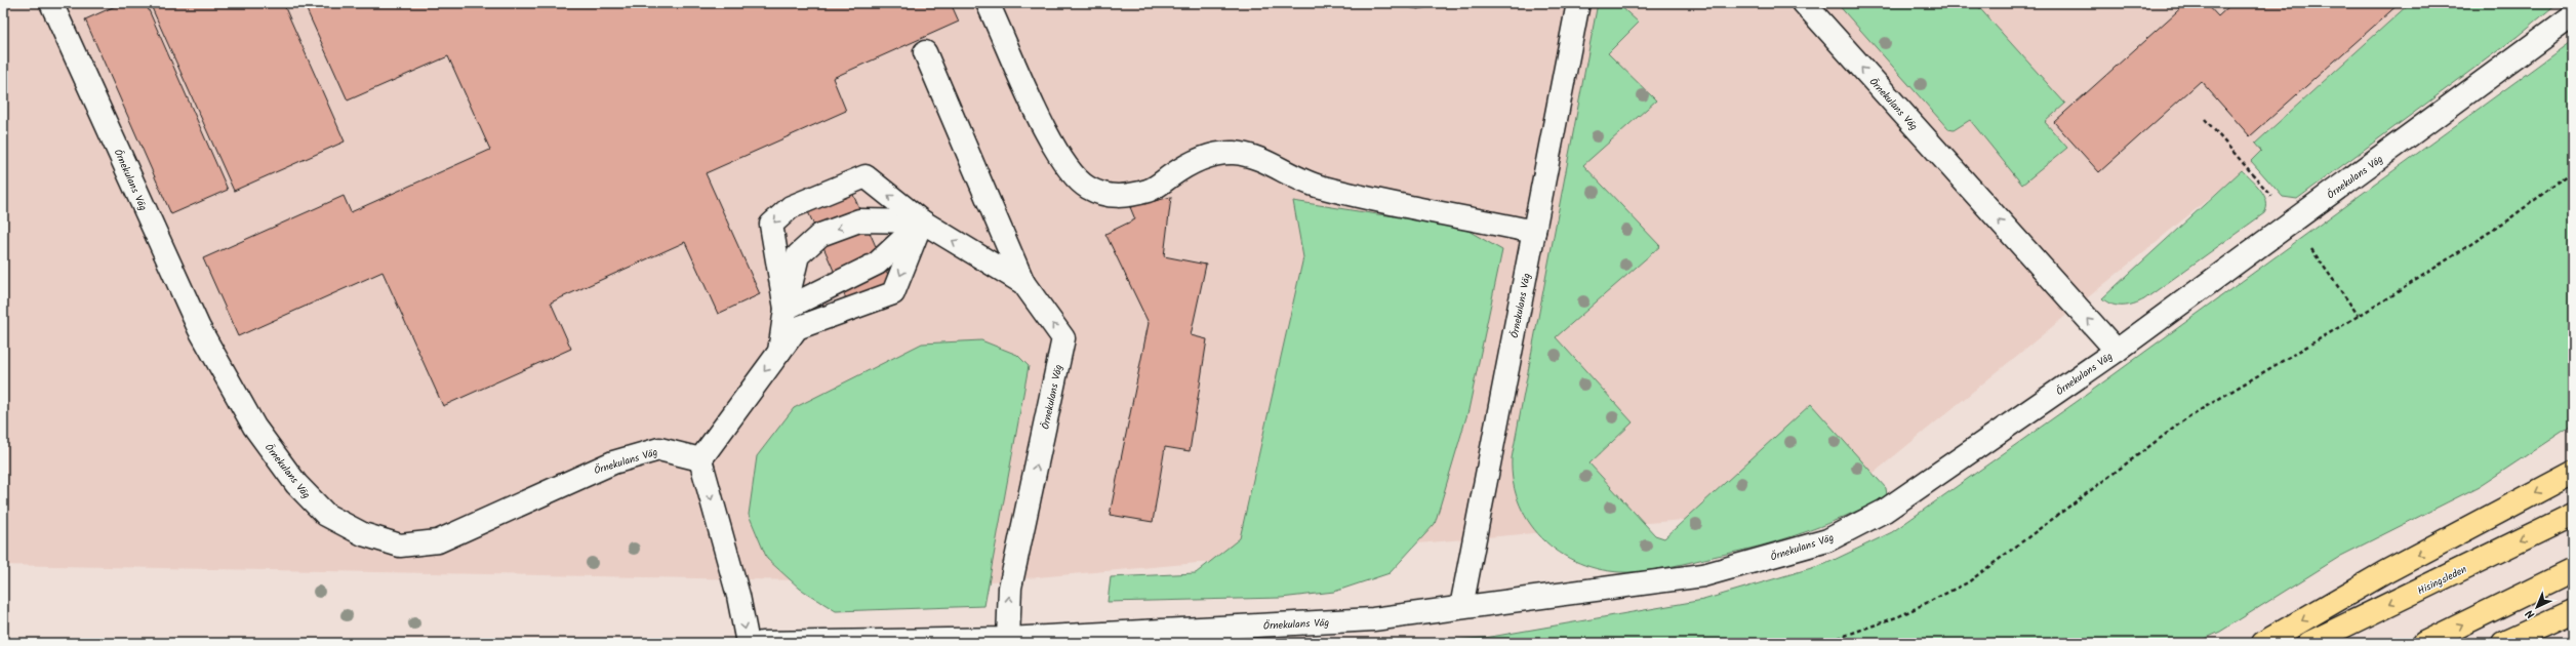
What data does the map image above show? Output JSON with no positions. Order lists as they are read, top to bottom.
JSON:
{
  "streets": {
    "highway": ["Hisingsleden"],
    "street": ["Örnekulans Väg"]
  },
  "north": "bottom left"
}
